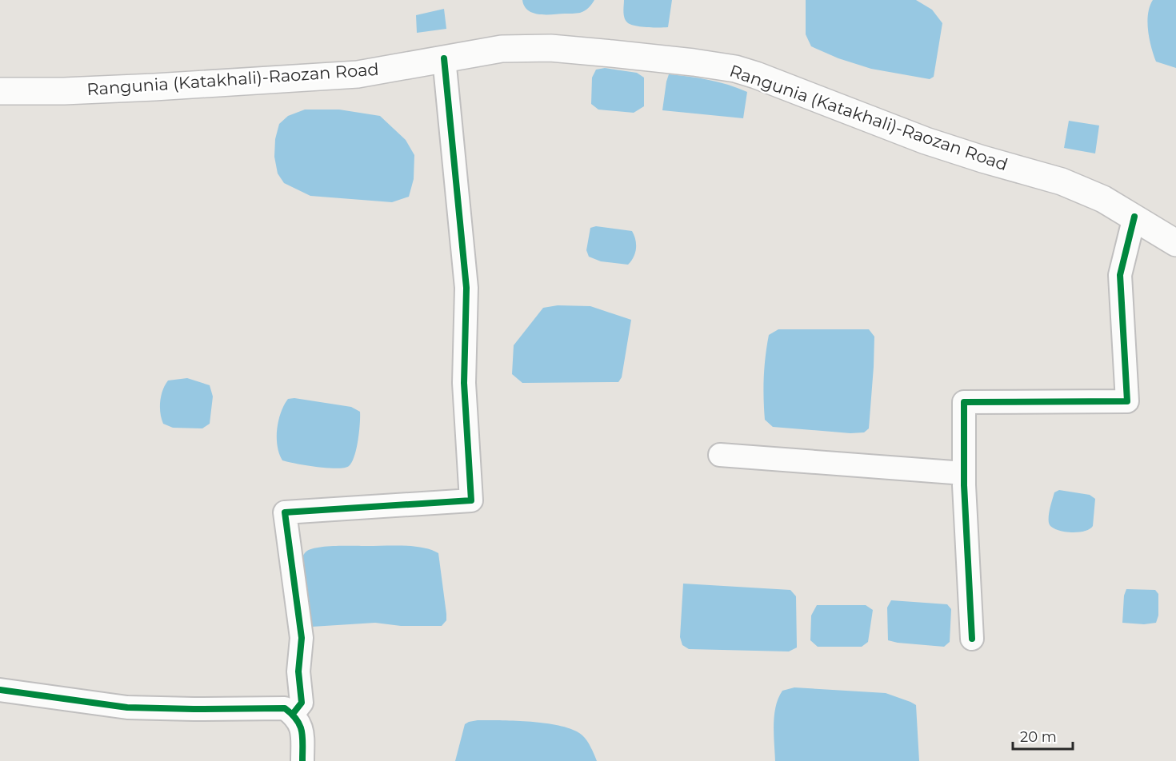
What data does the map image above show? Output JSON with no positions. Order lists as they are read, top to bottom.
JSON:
{
  "streets": {
    "main road": ["Rangunia (Katakhali)-Raozan Road"]
  },
  "scale_bar": "20 m"
}
